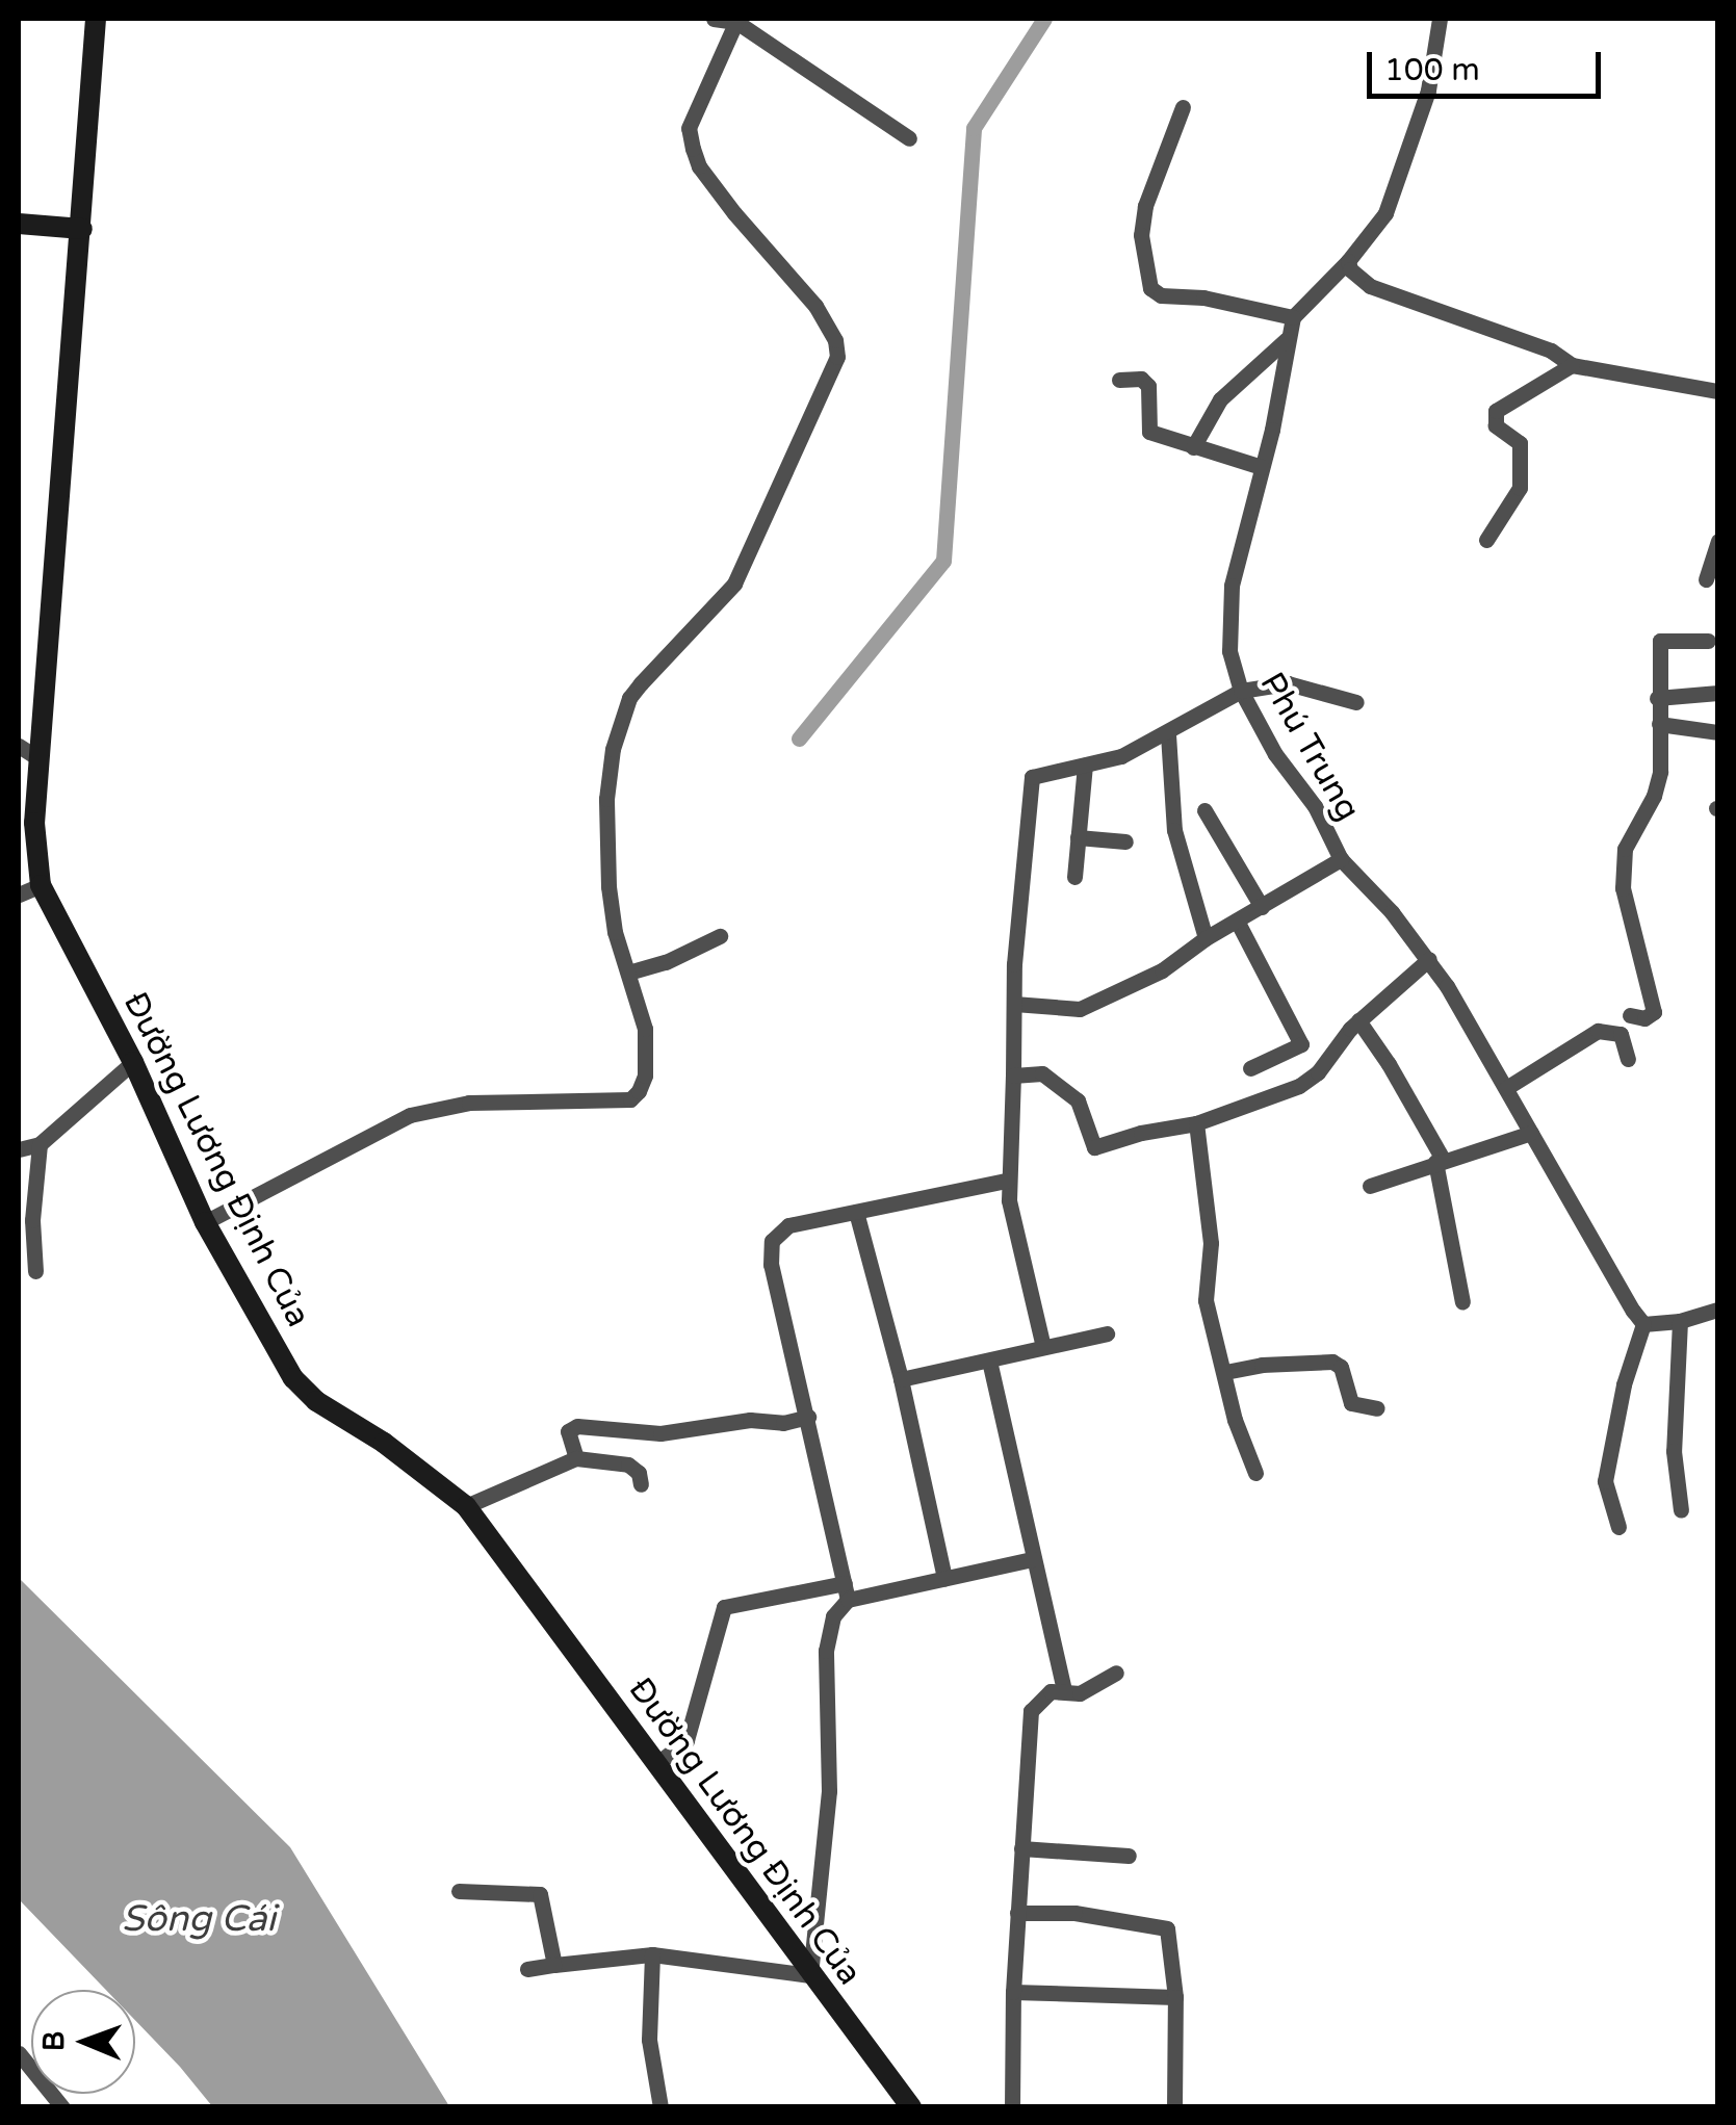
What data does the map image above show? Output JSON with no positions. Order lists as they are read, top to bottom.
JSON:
{
  "streets": {
    "street": ["Phú Trung", "Đường Lương Định Của"]
  },
  "water": ["Sông Cái"],
  "scale_bar": "100 m",
  "north": "left"
}
